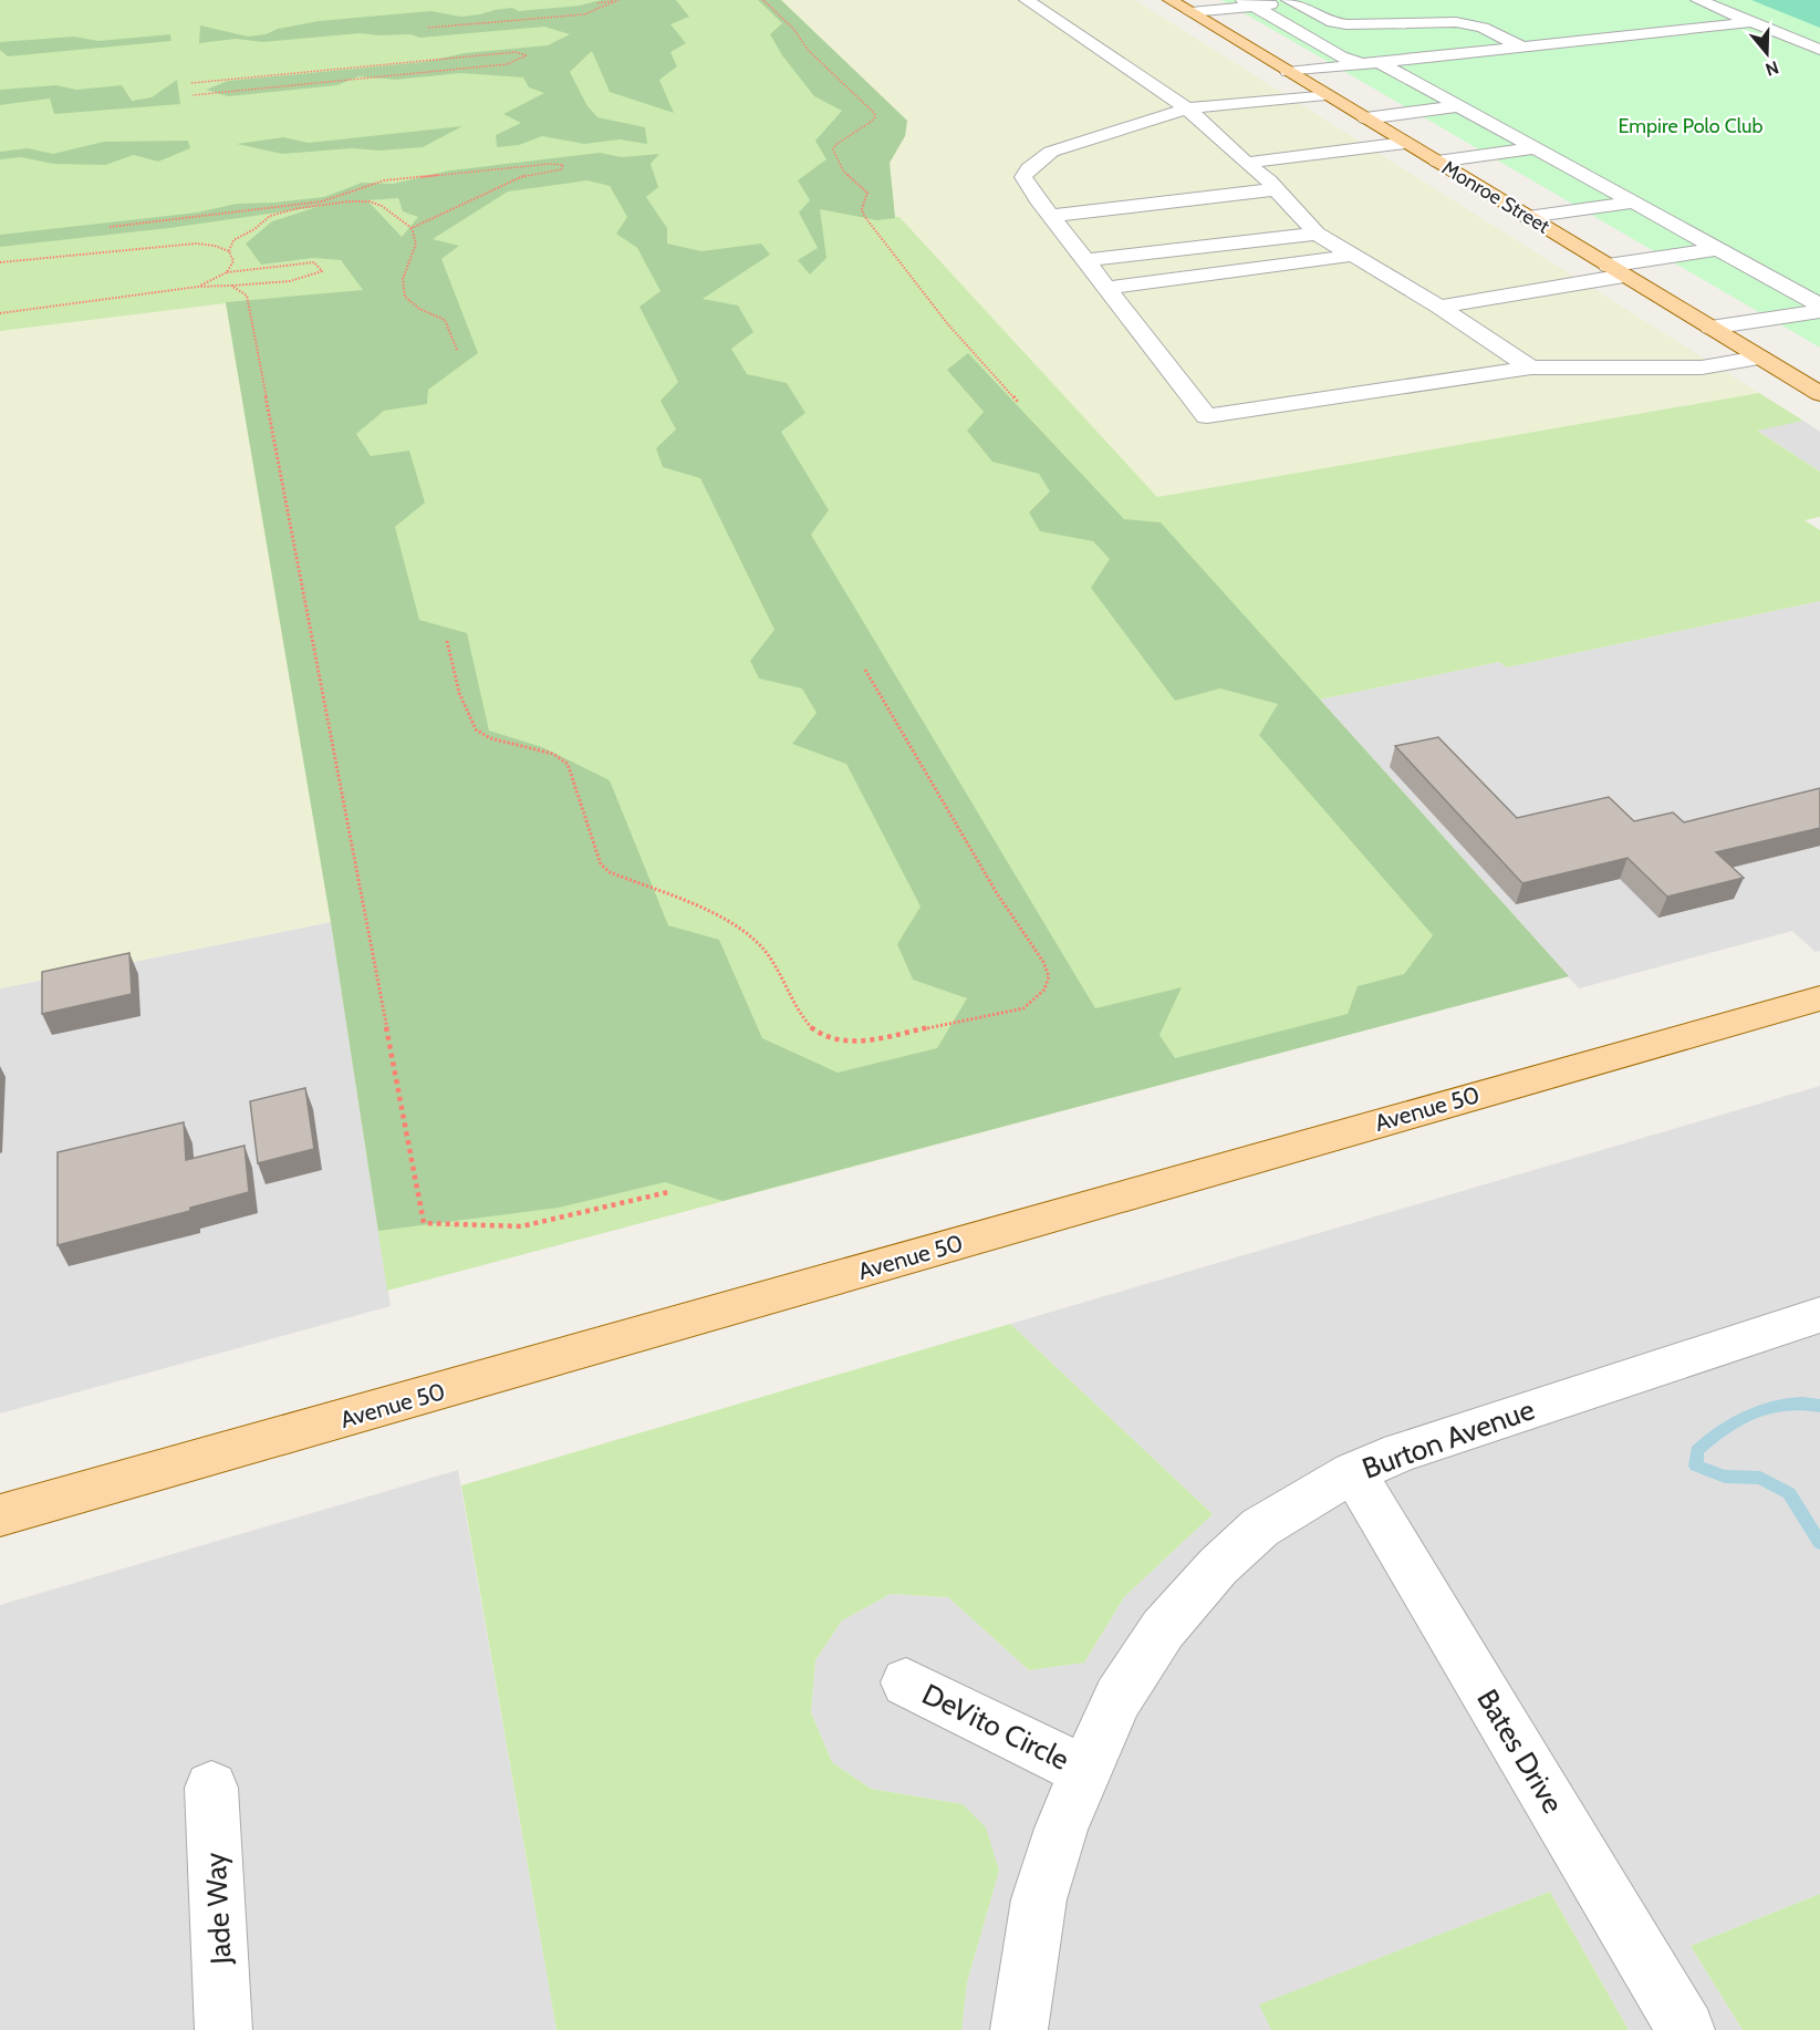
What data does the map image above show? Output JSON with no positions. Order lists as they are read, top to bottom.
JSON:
{
  "streets": {
    "main road": ["Monroe Street", "Avenue 50"],
    "street": [
      "Burton Avenue",
      "DeVito Circle",
      "Bates Drive",
      "Jade Way"
    ]
  },
  "crossings": [
    ["Burton Avenue", "DeVito Circle"],
    ["Burton Avenue", "Bates Drive"]
  ],
  "parks": ["Empire Polo Club"],
  "north": "bottom"
}
